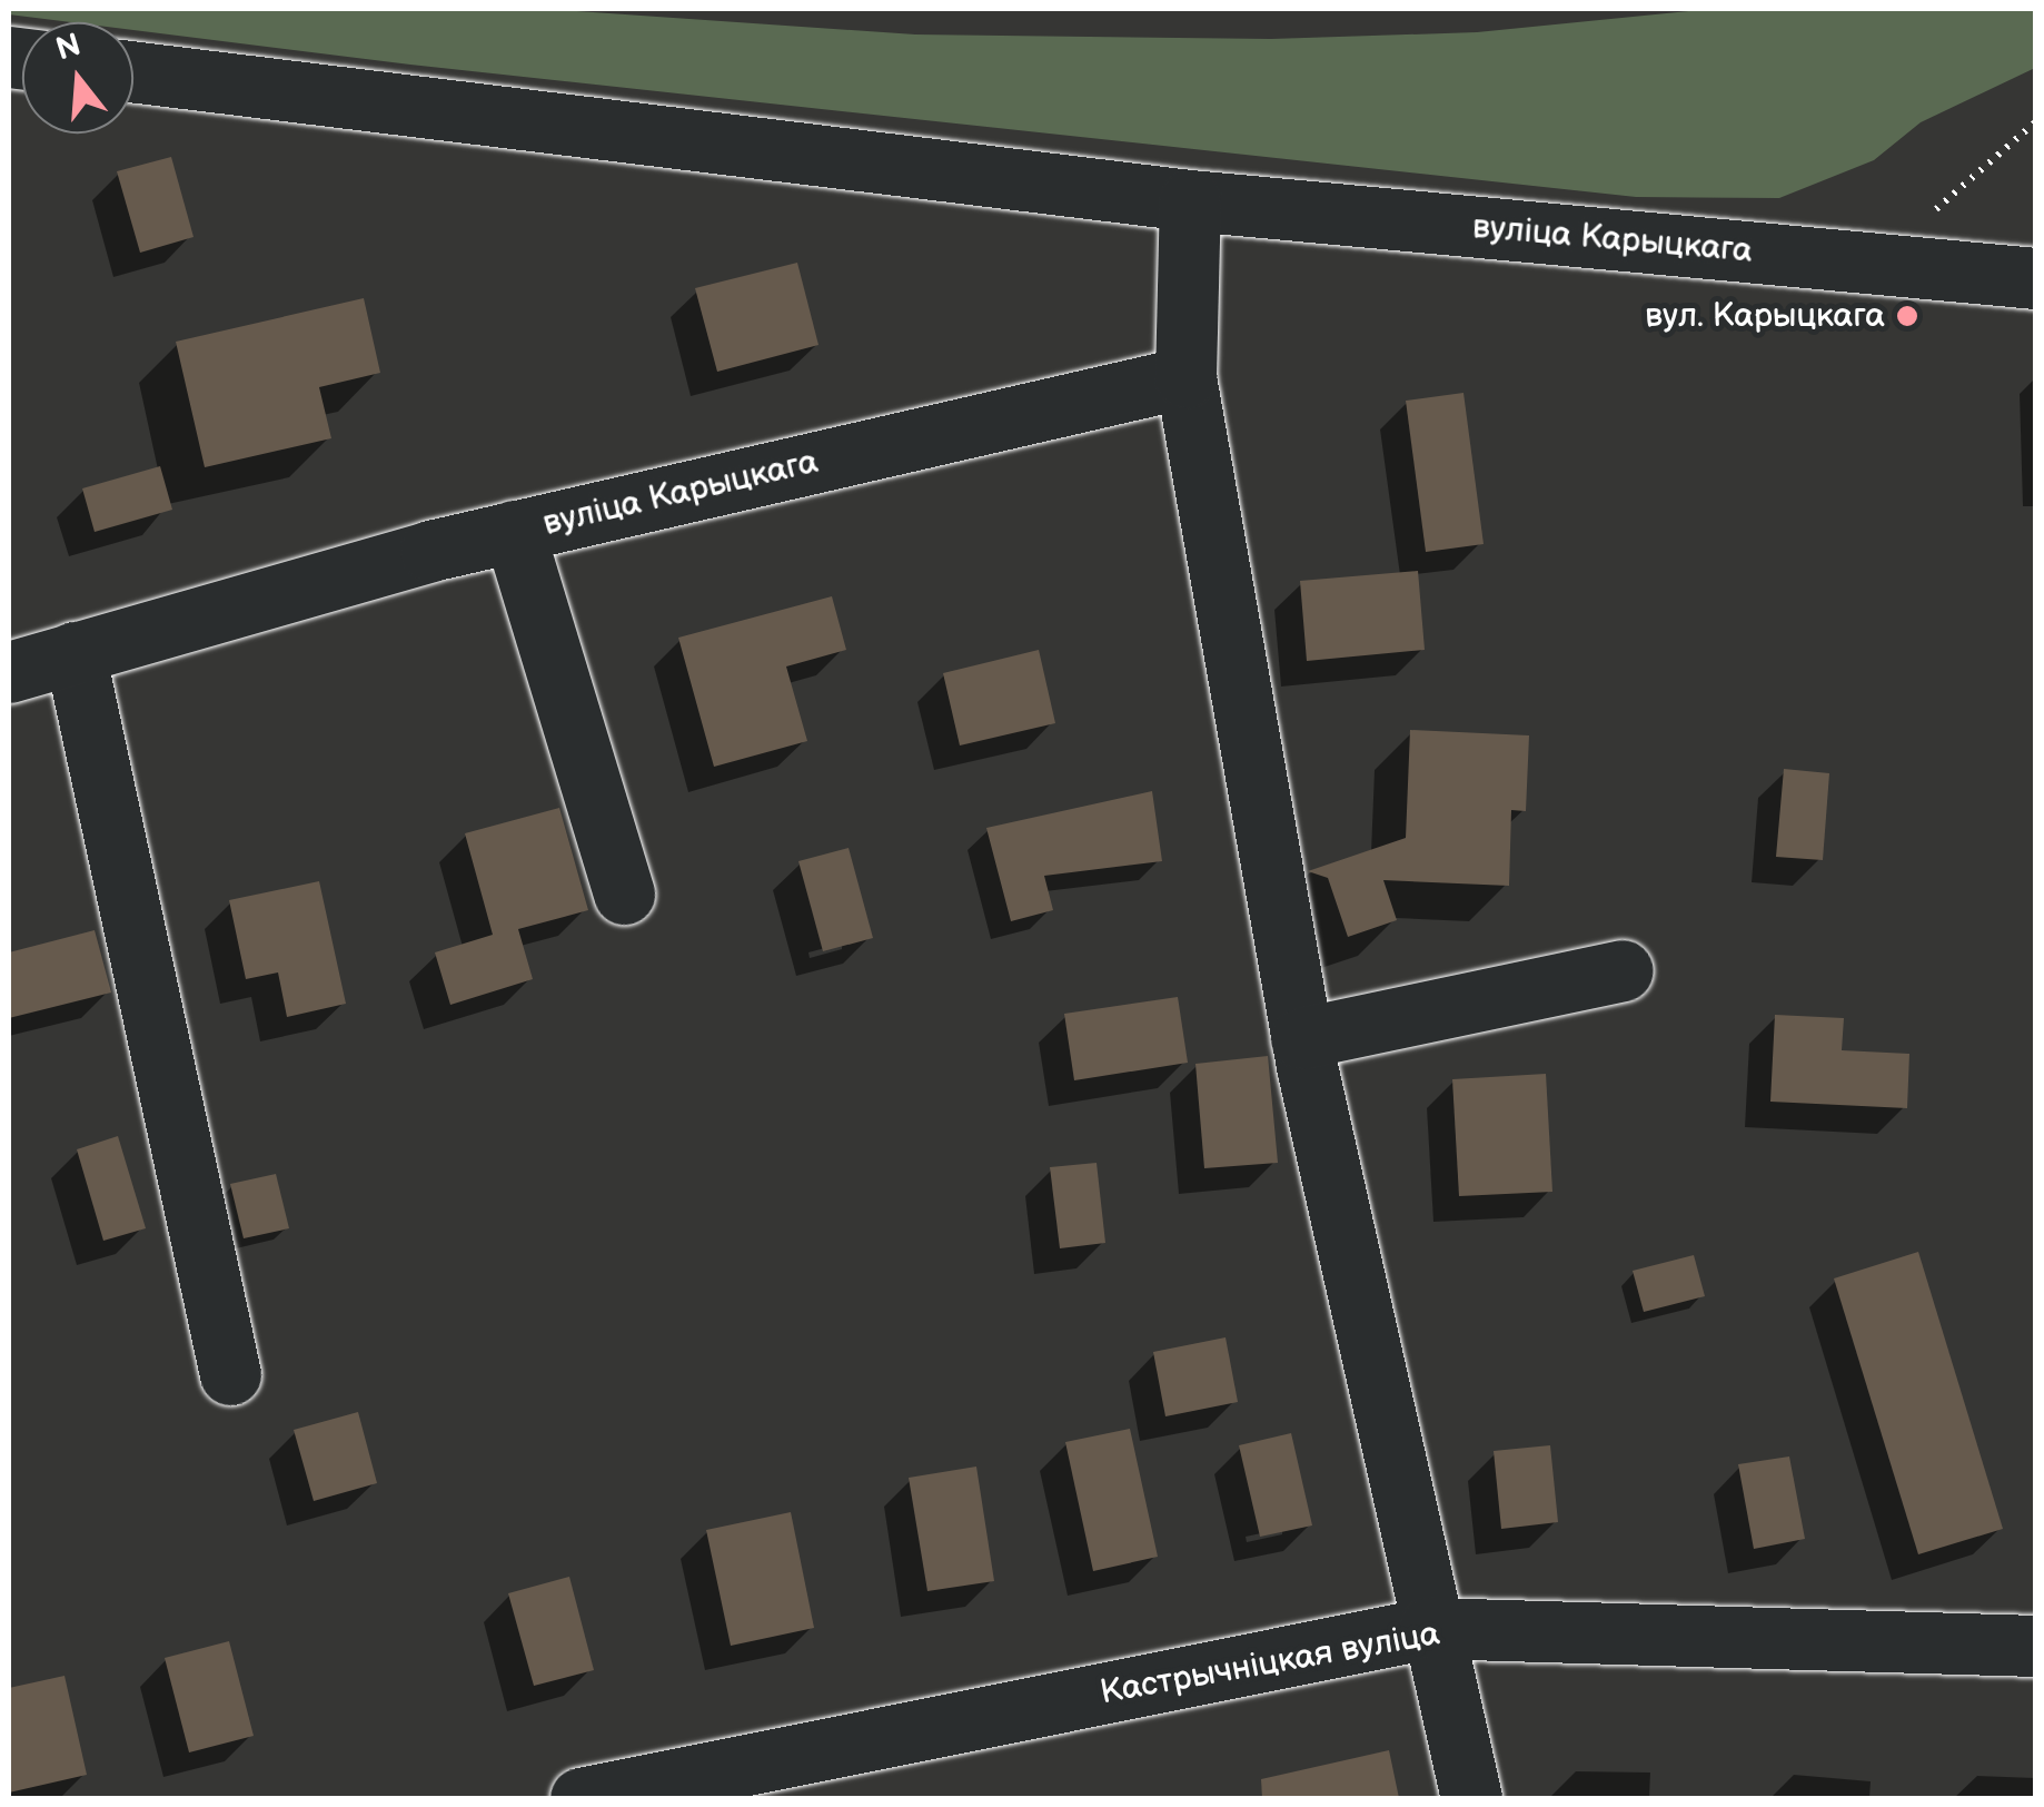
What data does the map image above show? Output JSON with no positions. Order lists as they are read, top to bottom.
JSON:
{
  "streets": {
    "street": ["вуліца Карыцкага", "Кастрычніцкая вуліца"]
  },
  "places": ["вул. Карыцкага"],
  "north": "top"
}
